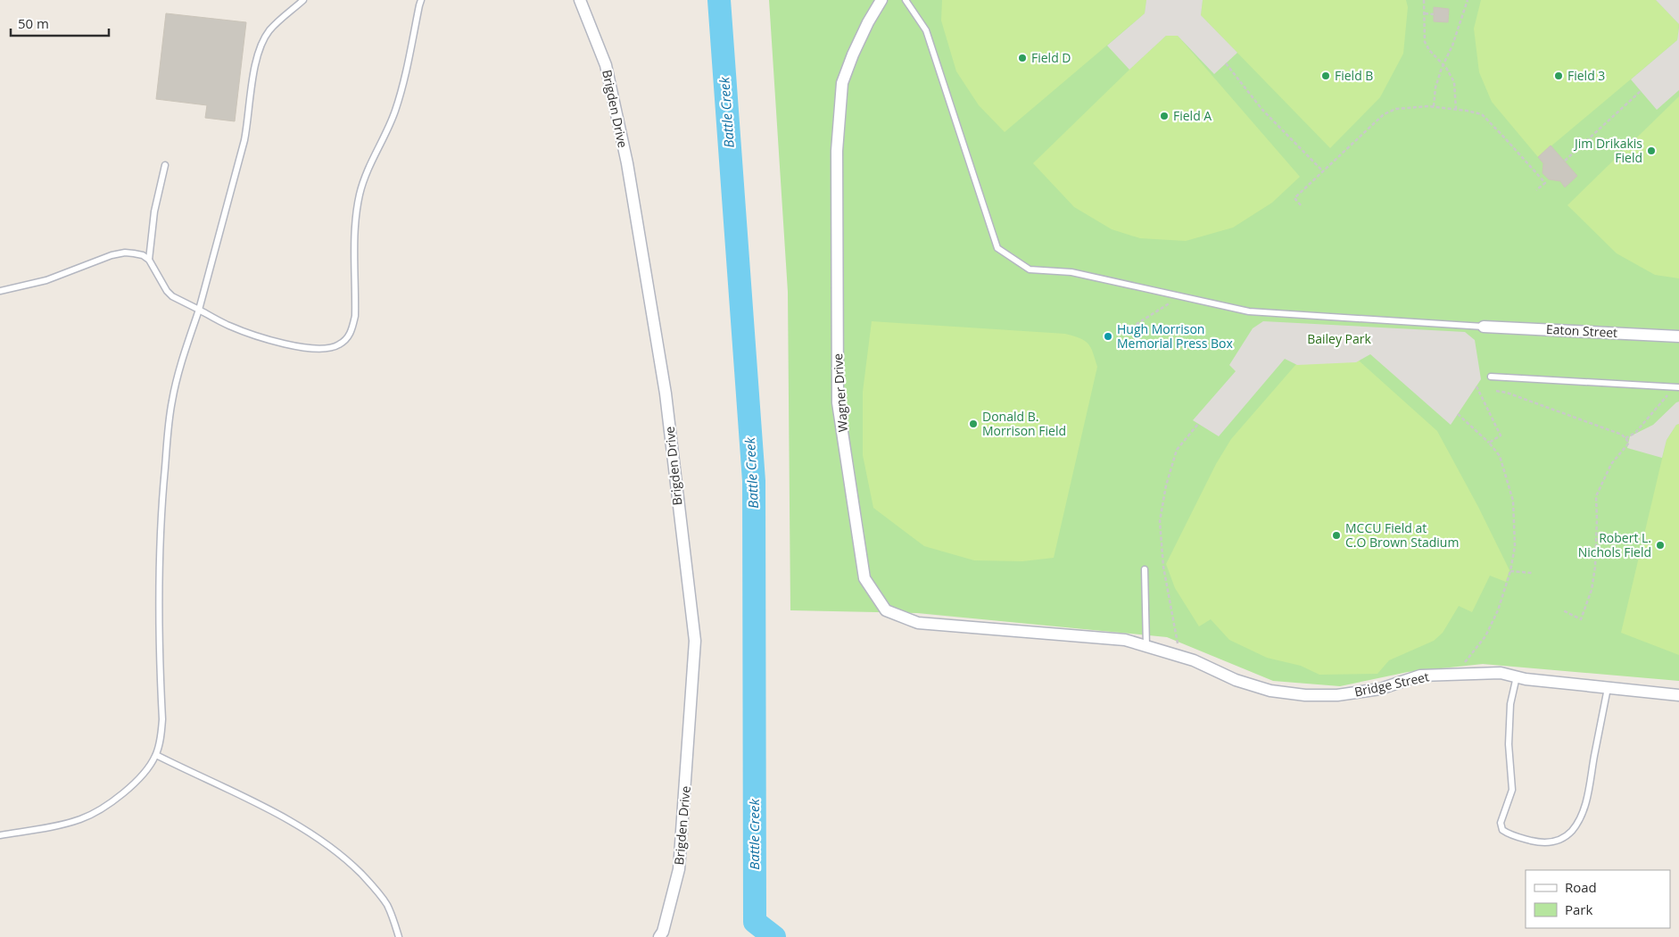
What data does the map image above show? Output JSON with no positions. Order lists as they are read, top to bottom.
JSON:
{
  "streets": {
    "street": [
      "Brigden Drive",
      "Eaton Street",
      "Wagner Drive",
      "Bridge Street"
    ]
  },
  "crossings": [
    ["Wagner Drive", "Bridge Street"]
  ],
  "water": ["Battle Creek"],
  "parks": ["Bailey Park"],
  "places": [
    "Field D",
    "Field B",
    "Field 3",
    "Field A",
    "Jim Drikakis Field",
    "Hugh Morrison Memorial Press Box",
    "Donald B. Morrison Field",
    "MCCU Field at C.O Brown Stadium",
    "Robert L. Nichols Field"
  ],
  "legend": ["Road", "Park"],
  "scale_bar": "50 m"
}
